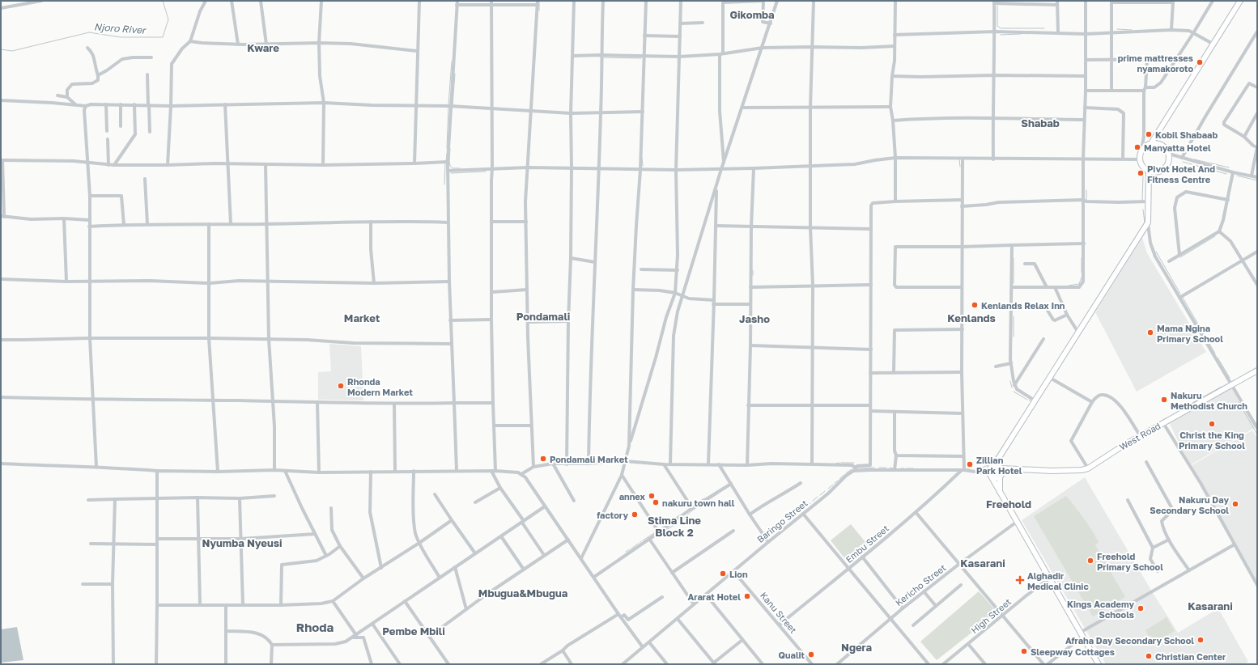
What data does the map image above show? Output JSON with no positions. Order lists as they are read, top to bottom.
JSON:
{
  "streets": {
    "street": [
      "West Road",
      "Baringo Street",
      "Embu Street",
      "Kericho Street",
      "Kanu Street",
      "High Street"
    ]
  },
  "crossings": [
    ["Baringo Street", "Kanu Street"],
    ["Embu Street", "Kanu Street"]
  ],
  "districts": [
    "Gikomba",
    "Kware",
    "Shabab",
    "Pondamali",
    "Market",
    "Kenlands",
    "Jasho",
    "Freehold",
    "Stima Line Block 2",
    "Nyumba Nyeusi",
    "Kasarani",
    "Mbugua&Mbugua",
    "Kasarani",
    "Rhoda",
    "Pembe Mbili",
    "Ngera"
  ],
  "water": ["Njoro River"],
  "places": {
    "other": [
      "prime mattresses nyamakoroto",
      "Kobil Shabaab",
      "Manyatta Hotel",
      "Pivot Hotel And Fitness Centre",
      "Kenlands Relax Inn",
      "Mama Ngina Primary School",
      "Rhonda Modern Market",
      "Nakuru Methodist Church",
      "Christ the King Primary School",
      "Pondamali Market",
      "Zillian Park Hotel",
      "annex",
      "nakuru town hall",
      "Nakuru Day Secondary School",
      "factory",
      "Freehold Primary School",
      "Lion",
      "Ararat Hotel",
      "Kings Academy Schools",
      "Afraha Day Secondary School",
      "Sleepway Cottages",
      "Qualit",
      "Christian Center"
    ],
    "health": ["Alghadir Medical Clinic"]
  }
}
